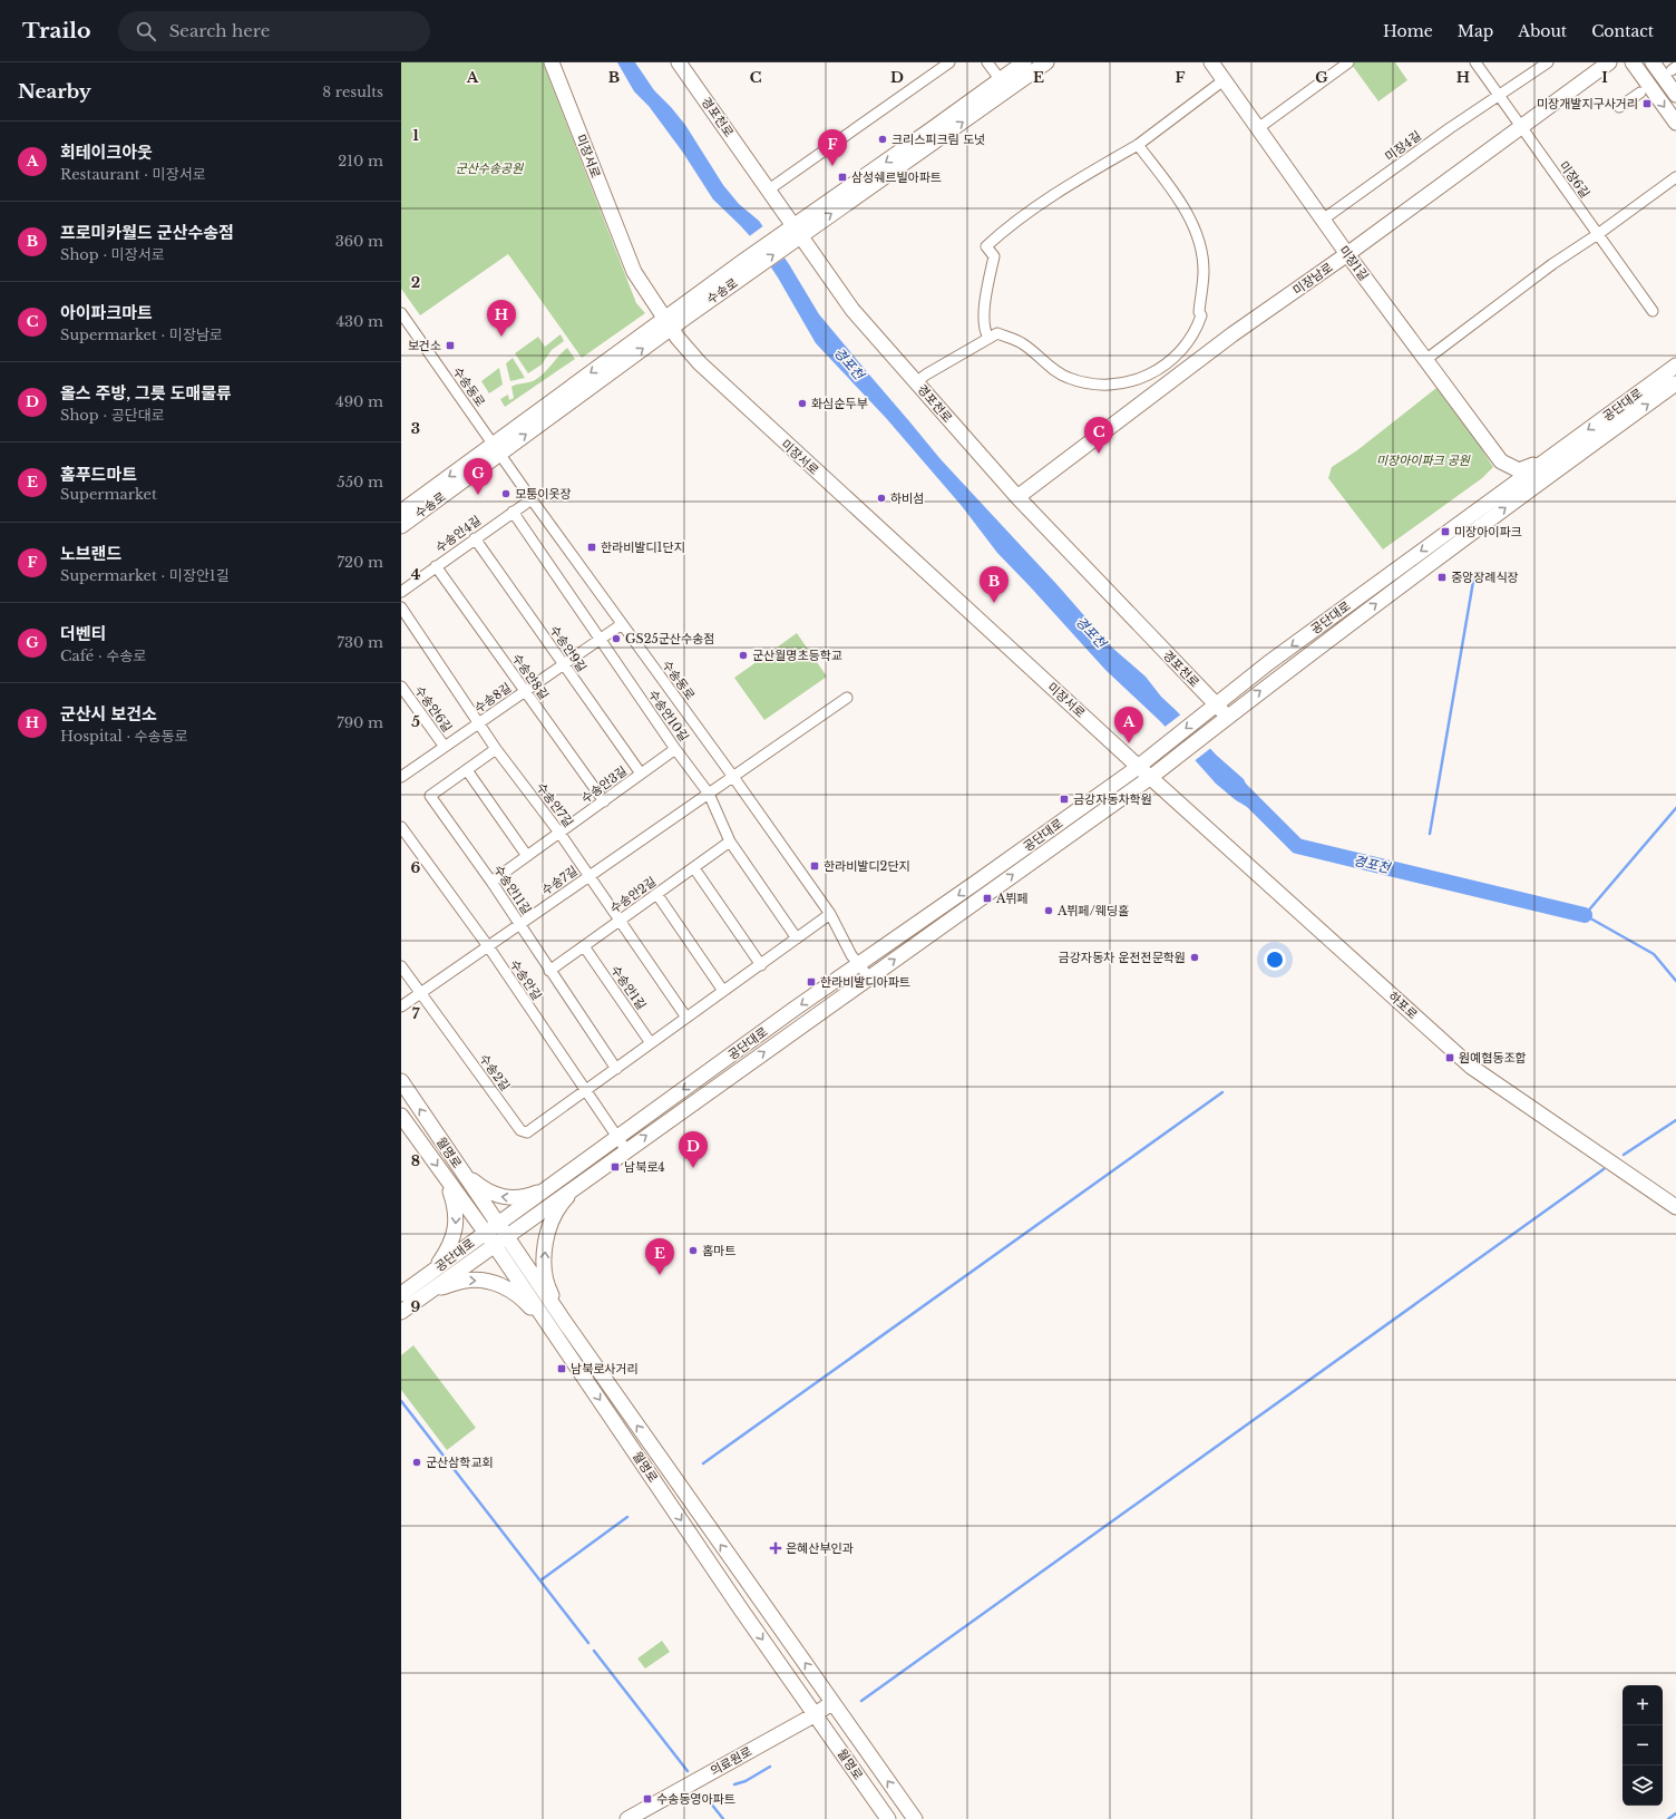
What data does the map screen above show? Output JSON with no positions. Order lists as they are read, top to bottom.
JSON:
{
  "streets": {
    "street": [
      "경포천로",
      "미장4길",
      "미장서로",
      "미장6길",
      "미장1길",
      "미장남로",
      "수송로",
      "수송동로",
      "공단대로",
      "수송안4길",
      "수송안9길",
      "수송안8길",
      "수송8길",
      "수송안6길",
      "수송안10길",
      "수송안3길",
      "수송안7길",
      "수송7길",
      "수송안11길",
      "수송안2길",
      "수송안길",
      "수송안1길",
      "하포로",
      "수송2길",
      "월명로",
      "의료원로"
    ]
  },
  "crossings": [
    ["경포천로", "미장남로"],
    ["경포천로", "수송로"],
    ["경포천로", "공단대로"],
    ["미장4길", "미장6길"],
    ["미장4길", "미장1길"],
    ["미장서로", "수송로"],
    ["미장서로", "공단대로"],
    ["미장서로", "하포로"],
    ["미장6길", "미장남로"],
    ["미장1길", "미장남로"],
    ["수송로", "수송동로"],
    ["수송동로", "공단대로"],
    ["수송동로", "수송안4길"],
    ["수송동로", "수송8길"],
    ["수송동로", "수송7길"],
    ["공단대로", "수송안길"],
    ["공단대로", "하포로"],
    ["공단대로", "월명로"],
    ["수송안4길", "수송안9길"],
    ["수송안4길", "수송안8길"],
    ["수송안4길", "수송안10길"],
    ["수송안9길", "수송8길"],
    ["수송안9길", "수송안3길"],
    ["수송안8길", "수송8길"],
    ["수송안8길", "수송안3길"],
    ["수송8길", "수송안6길"],
    ["수송8길", "수송안10길"],
    ["수송8길", "수송안7길"],
    ["수송안10길", "수송안3길"],
    ["수송안10길", "수송7길"],
    ["수송안10길", "수송안2길"],
    ["수송안3길", "수송안7길"],
    ["수송안3길", "수송안11길"],
    ["수송안7길", "수송7길"],
    ["수송안7길", "수송안11길"],
    ["수송안7길", "수송안2길"],
    ["수송7길", "수송안11길"],
    ["수송7길", "수송안길"],
    ["수송7길", "수송2길"],
    ["수송안11길", "수송안2길"],
    ["수송안2길", "수송안1길"],
    ["수송안길", "수송2길"],
    ["월명로", "의료원로"]
  ],
  "water": ["경포천"],
  "parks": ["군산수송공원", "미장아이파크 공원"],
  "places": {
    "transit": [
      "미장개발지구사거리",
      "삼성쉐르빌아파트",
      "보건소",
      "미장아이파크",
      "한라비발디1단지",
      "중앙장례식장",
      "금강자동차학원",
      "한라비발디2단지",
      "A뷔페",
      "한라비발디아파트",
      "원예협동조합",
      "남북로4",
      "남북로사거리",
      "수송동영아파트"
    ],
    "other": [
      "크리스피크림 도넛",
      "화심순두부",
      "모퉁이옷장",
      "하비섬",
      "GS25군산수송점",
      "군산월명초등학교",
      "A뷔페/웨딩홀",
      "금강자동차 운전전문학원",
      "홈마트",
      "군산삼학교회"
    ],
    "health": ["은혜산부인과"]
  },
  "page": {
    "header": "Trailo",
    "search": "Search here",
    "nav": [
      "Home",
      "Map",
      "About",
      "Contact"
    ],
    "heading": ["Nearby", "8 results"],
    "list": [
      {
        "mark": "A",
        "name": "회테이크아웃",
        "note": "Restaurant · 미장서로",
        "value": "210 m"
      },
      {
        "mark": "B",
        "name": "프로미카월드 군산수송점",
        "note": "Shop · 미장서로",
        "value": "360 m"
      },
      {
        "mark": "C",
        "name": "아이파크마트",
        "note": "Supermarket · 미장남로",
        "value": "430 m"
      },
      {
        "mark": "D",
        "name": "올스 주방, 그릇 도매물류",
        "note": "Shop · 공단대로",
        "value": "490 m"
      },
      {
        "mark": "E",
        "name": "홈푸드마트",
        "note": "Supermarket",
        "value": "550 m"
      },
      {
        "mark": "F",
        "name": "노브랜드",
        "note": "Supermarket · 미장안1길",
        "value": "720 m"
      },
      {
        "mark": "G",
        "name": "더벤티",
        "note": "Café · 수송로",
        "value": "730 m"
      },
      {
        "mark": "H",
        "name": "군산시 보건소",
        "note": "Hospital · 수송동로",
        "value": "790 m"
      }
    ],
    "pins": [
      "F",
      "H",
      "C",
      "G",
      "B",
      "A",
      "D",
      "E"
    ],
    "map_buttons": ["+", "−"]
  },
  "grid": {
    "columns": [
      "A",
      "B",
      "C",
      "D",
      "E",
      "F",
      "G",
      "H",
      "I"
    ],
    "rows": [
      "1",
      "2",
      "3",
      "4",
      "5",
      "6",
      "7",
      "8",
      "9"
    ]
  }
}
